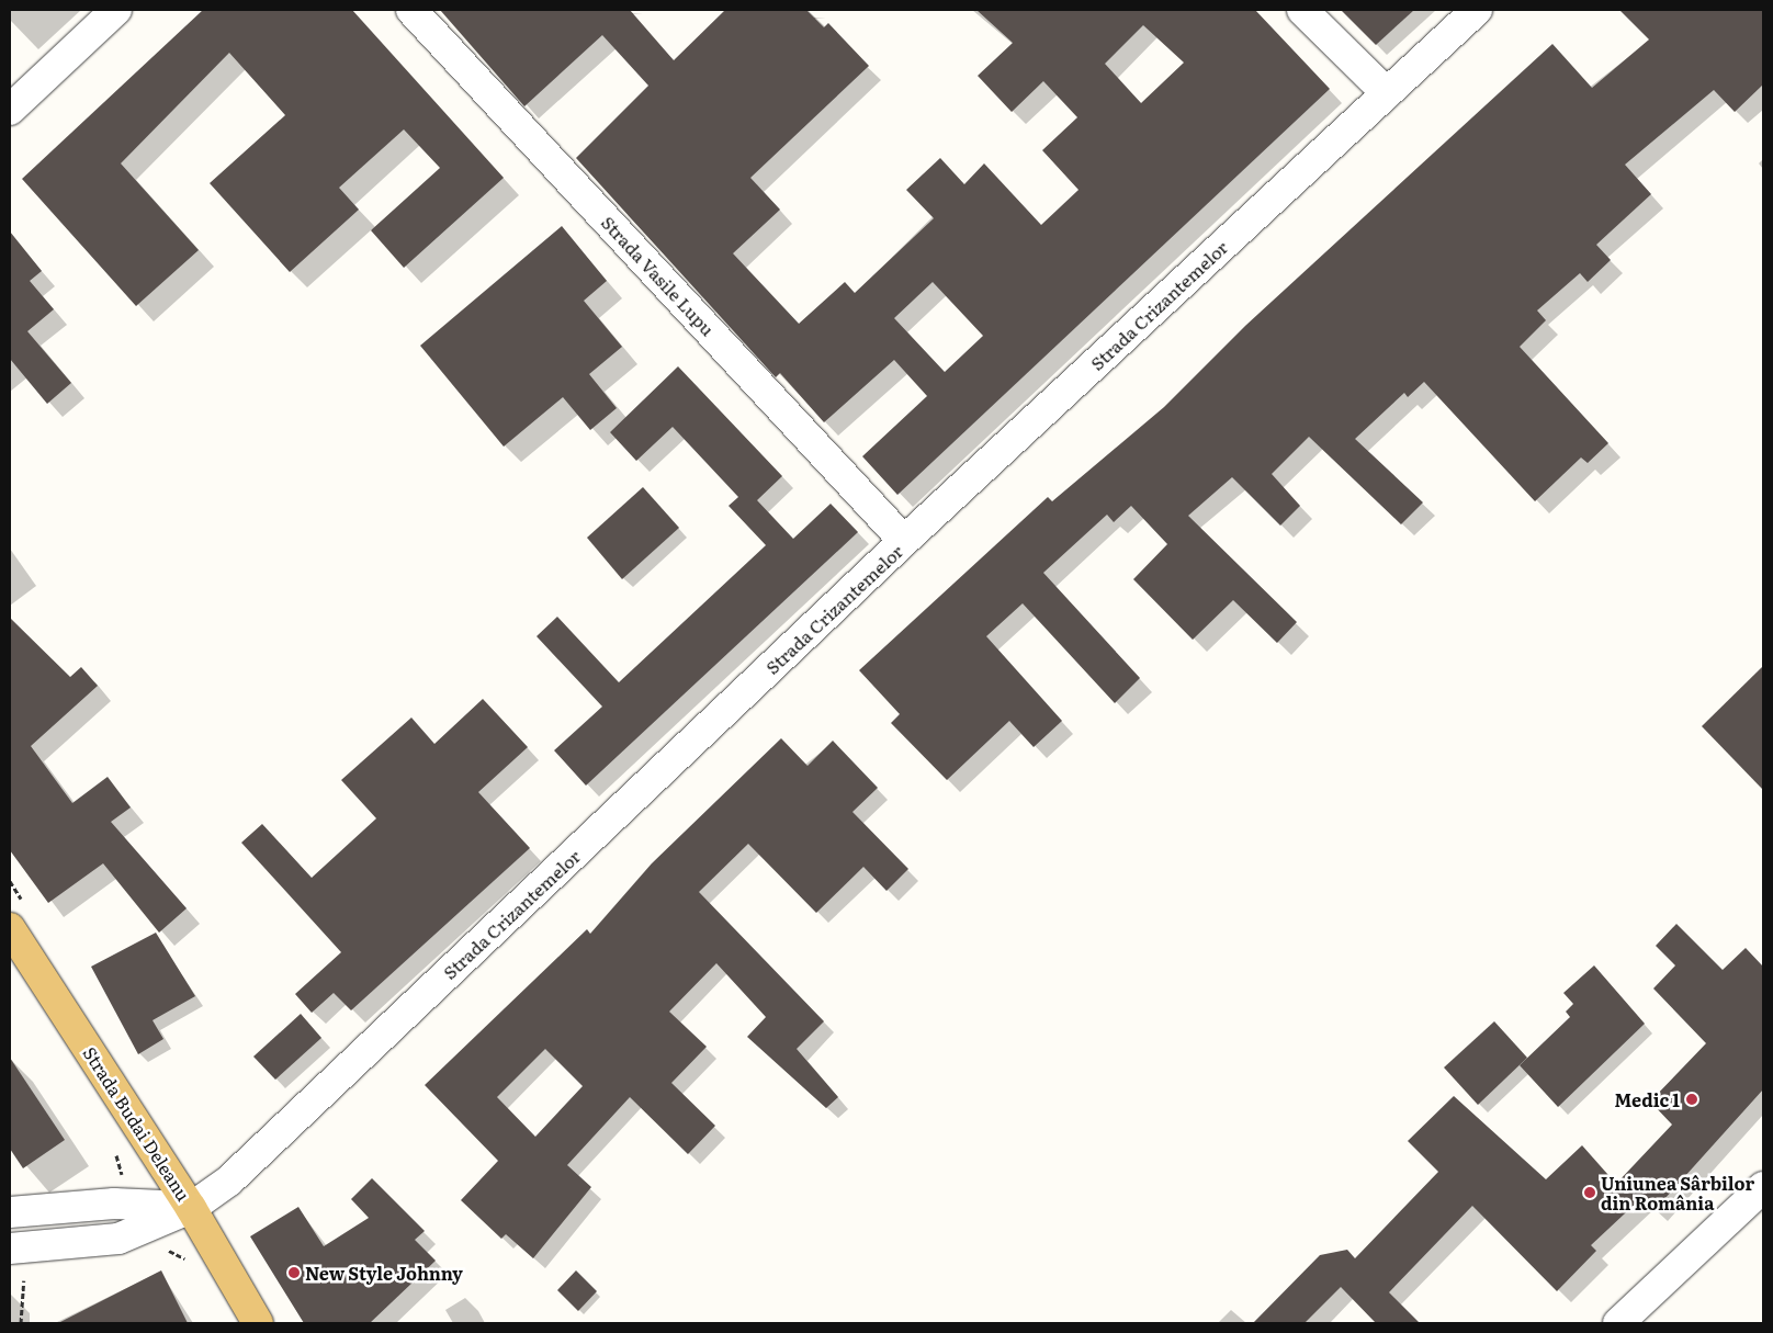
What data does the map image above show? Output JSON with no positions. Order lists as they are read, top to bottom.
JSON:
{
  "streets": {
    "main road": ["Strada Budai Deleanu"],
    "street": ["Strada Vasile Lupu", "Strada Crizantemelor"]
  },
  "crossings": [
    ["Strada Vasile Lupu", "Strada Crizantemelor"],
    ["Strada Crizantemelor", "Strada Budai Deleanu"]
  ],
  "places": ["Medic 1", "Uniunea Sârbilor din România", "New Style Johnny"]
}
